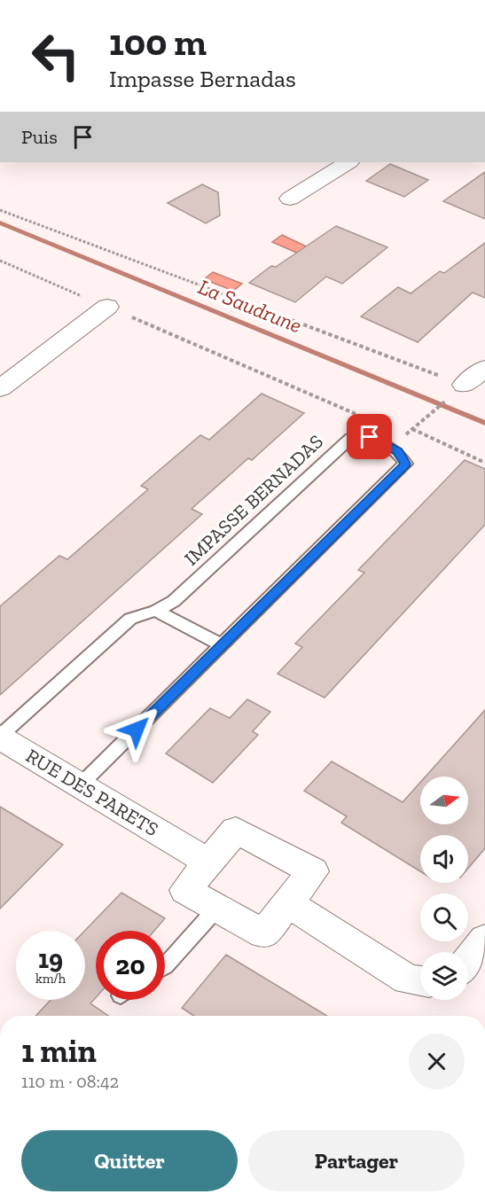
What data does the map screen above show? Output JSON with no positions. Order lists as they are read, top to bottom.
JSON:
{
  "streets": {
    "street": ["RUE DES PARETS"],
    "lane": ["IMPASSE BERNADAS"]
  },
  "crossings": [
    ["IMPASSE BERNADAS", "RUE DES PARETS"]
  ],
  "water": ["La Saudrune"],
  "north": "right",
  "page": {
    "turn": ["100 m", "Impasse Bernadas"],
    "then": "Puis",
    "speed": "19 km/h",
    "limit": "20",
    "heading": ["1 min", "110 m · 08:42"],
    "buttons": ["Quitter", "Partager"]
  }
}
